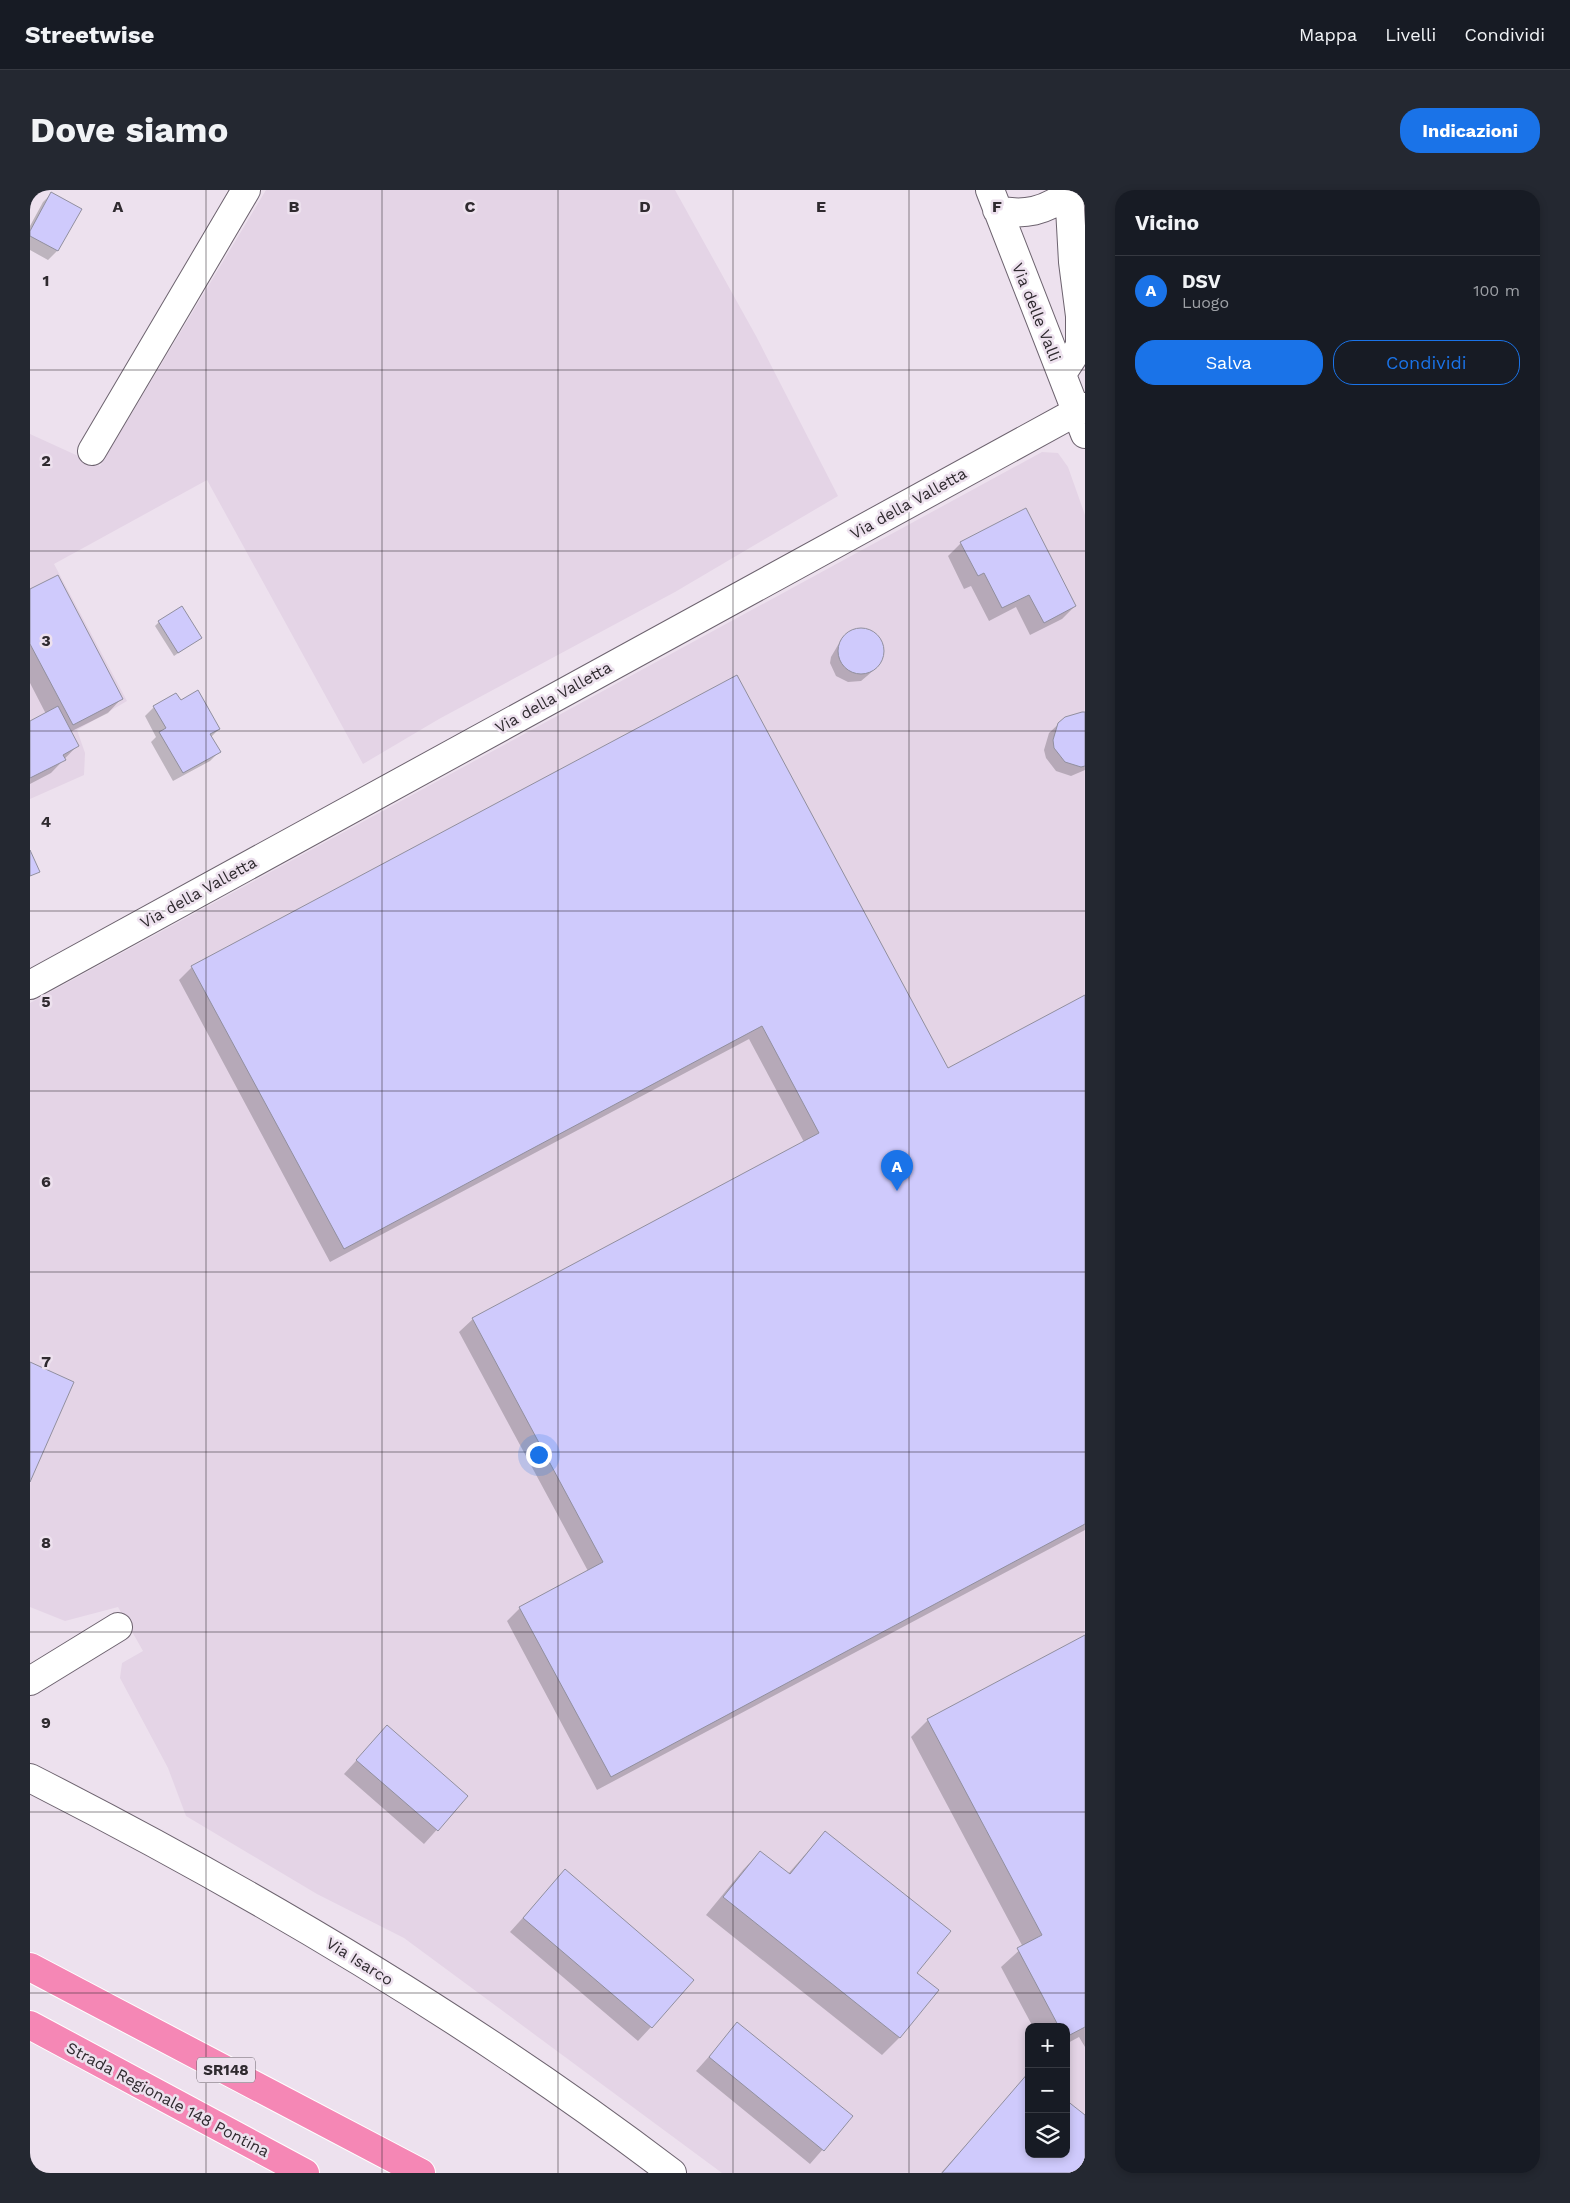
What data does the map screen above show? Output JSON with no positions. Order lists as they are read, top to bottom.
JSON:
{
  "streets": {
    "highway": ["SR148", "Strada Regionale 148 Pontina"],
    "street": ["Via delle Valli", "Via della Valletta", "Via Isarco"]
  },
  "crossings": [
    ["Via delle Valli", "Via della Valletta"]
  ],
  "page": {
    "header": "Streetwise",
    "nav": ["Mappa", "Livelli", "Condividi"],
    "buttons": [
      "Indicazioni",
      ["Salva", "Condividi"]
    ],
    "title": "Dove siamo",
    "heading": "Vicino",
    "list": [
      {
        "mark": "A",
        "name": "DSV",
        "note": "Luogo",
        "value": "100 m"
      }
    ],
    "pins": "A",
    "map_buttons": ["+", "−"]
  },
  "grid": {
    "columns": [
      "A",
      "B",
      "C",
      "D",
      "E",
      "F"
    ],
    "rows": [
      "1",
      "2",
      "3",
      "4",
      "5",
      "6",
      "7",
      "8",
      "9"
    ]
  }
}
